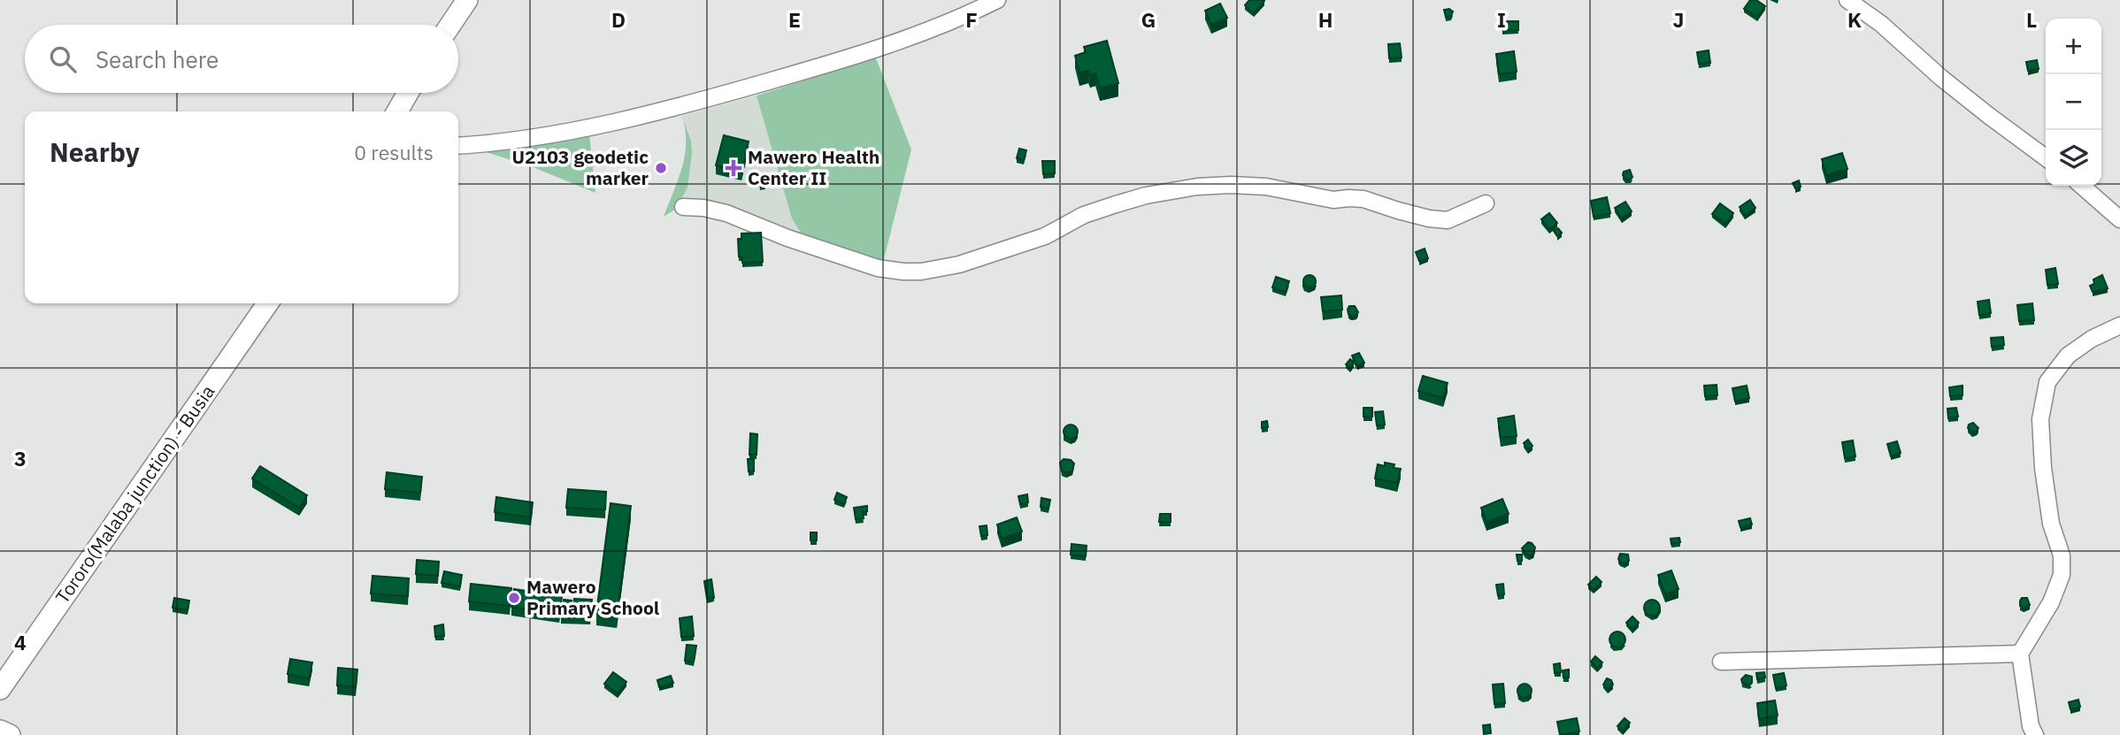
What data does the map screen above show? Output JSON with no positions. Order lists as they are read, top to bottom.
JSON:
{
  "streets": {
    "main road": ["Tororo(Malaba junction) - Busia"]
  },
  "places": {
    "other": ["U2103 geodetic marker", "Mawero Primary School"],
    "health": ["Mawero Health Center II"]
  },
  "page": {
    "map_buttons": ["+", "−"],
    "search": "Search here",
    "heading": ["Nearby", "0 results"]
  },
  "grid": {
    "columns": [
      "D",
      "E",
      "F",
      "G",
      "H",
      "I",
      "J",
      "K",
      "L"
    ],
    "rows": ["3", "4"]
  }
}
